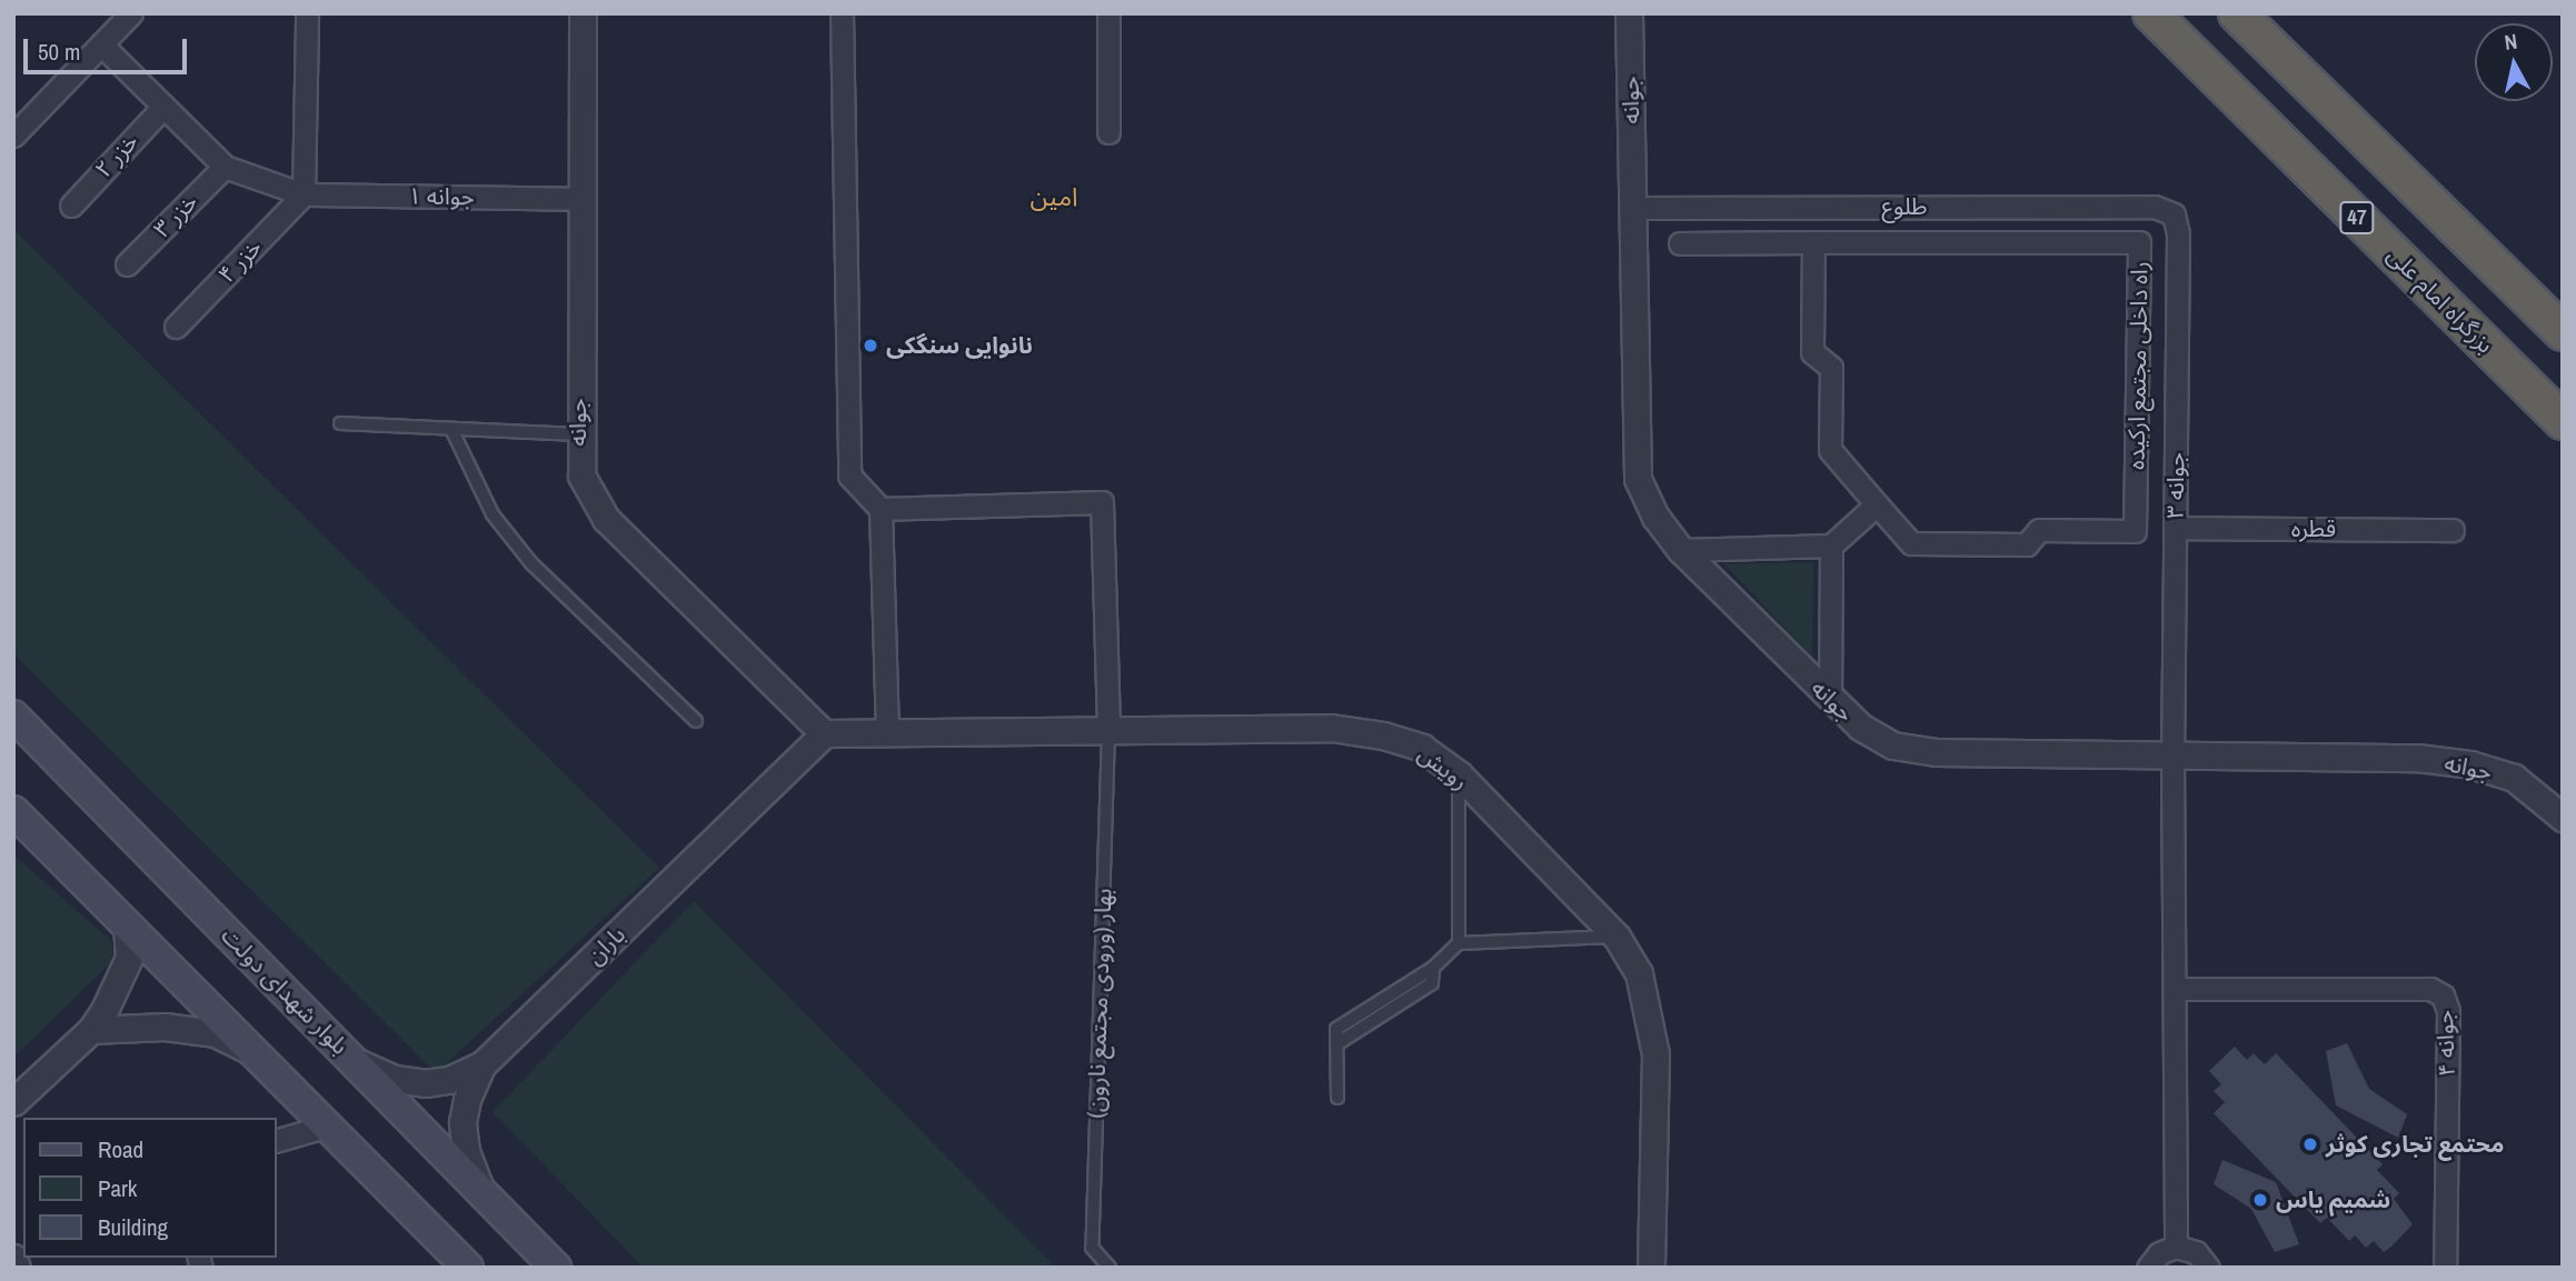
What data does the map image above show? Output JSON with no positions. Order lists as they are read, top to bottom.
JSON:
{
  "streets": {
    "highway": ["47", "بزرگراه امام علی"],
    "main road": ["بلوار شهدای دولت"],
    "street": [
      "جوانه",
      "خزر ۲",
      "جوانه ۱",
      "طلوع",
      "خزر ۳",
      "خزر ۴",
      "راه داخلی مجتمع ارکیده",
      "جوانه ۳",
      "قطره",
      "رویش",
      "باران",
      "جوانه ۴"
    ],
    "lane": ["بهار (ورودی مجتمع نارون)"]
  },
  "crossings": [
    ["جوانه", "جوانه ۱"],
    ["جوانه", "طلوع"],
    ["جوانه", "جوانه ۳"],
    ["جوانه", "رویش"],
    ["جوانه", "باران"],
    ["جوانه ۱", "خزر ۳"],
    ["جوانه ۱", "خزر ۴"],
    ["طلوع", "جوانه ۳"],
    ["جوانه ۳", "قطره"],
    ["رویش", "باران"],
    ["رویش", "بهار (ورودی مجتمع نارون)"],
    ["باران", "بلوار شهدای دولت"]
  ],
  "districts": ["امین"],
  "places": ["نانوایی سنگکی", "محتمع تجاری کوثر", "شمیم یاس"],
  "legend": ["Road", "Park", "Building"],
  "scale_bar": "50 m",
  "north": "top"
}
